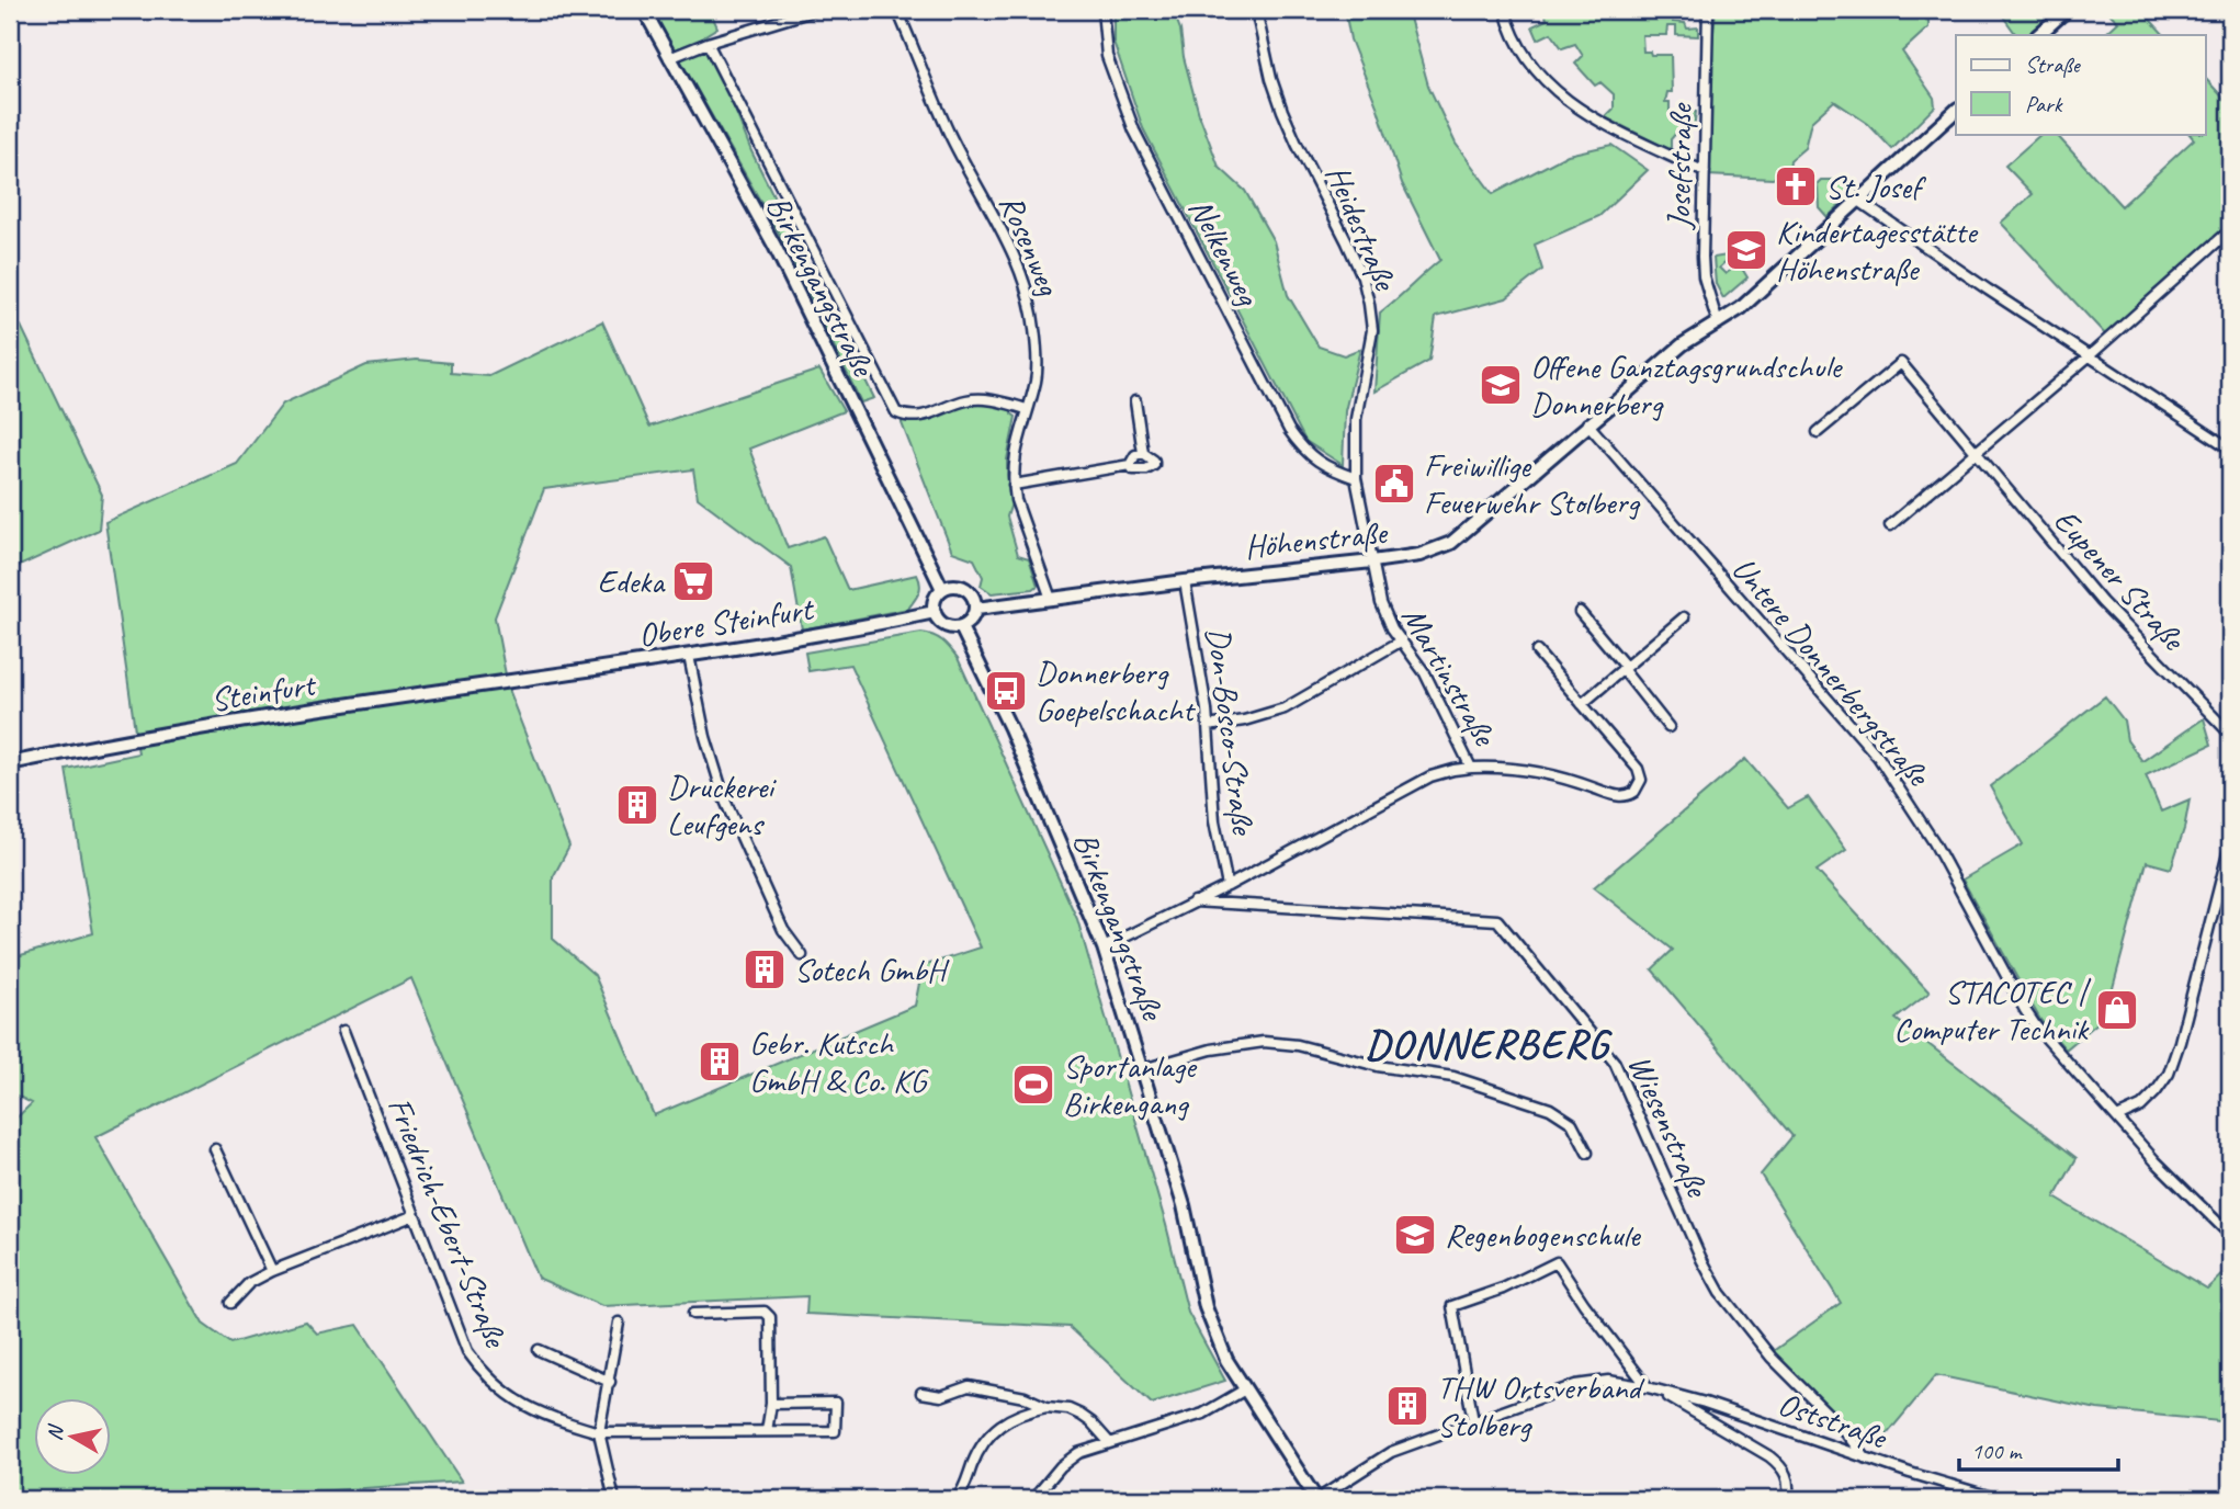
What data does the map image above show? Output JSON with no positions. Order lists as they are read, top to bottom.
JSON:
{
  "streets": {
    "street": [
      "Josefstraße",
      "Heidestraße",
      "Rosenweg",
      "Nelkenweg",
      "Birkengangstraße",
      "Höhenstraße",
      "Eupener Straße",
      "Obere Steinfurt",
      "Untere Donnerbergstraße",
      "Martinstraße",
      "Steinfurt",
      "Don-Bosco-Straße",
      "Wiesenstraße",
      "Friedrich-Ebert-Straße",
      "Oststraße"
    ]
  },
  "crossings": [
    ["Josefstraße", "Höhenstraße"],
    ["Heidestraße", "Nelkenweg"],
    ["Heidestraße", "Höhenstraße"],
    ["Heidestraße", "Martinstraße"],
    ["Rosenweg", "Höhenstraße"],
    ["Birkengangstraße", "Höhenstraße"],
    ["Birkengangstraße", "Obere Steinfurt"],
    ["Birkengangstraße", "Oststraße"],
    ["Höhenstraße", "Obere Steinfurt"],
    ["Höhenstraße", "Untere Donnerbergstraße"],
    ["Höhenstraße", "Martinstraße"],
    ["Höhenstraße", "Don-Bosco-Straße"],
    ["Obere Steinfurt", "Steinfurt"],
    ["Wiesenstraße", "Oststraße"]
  ],
  "districts": ["DONNERBERG"],
  "places": {
    "church": ["St. Josef"],
    "school or university": ["Kindertagesstätte Höhenstraße", "Offene Ganztagsgrundschule Donnerberg", "Regenbogenschule"],
    "public building": ["Freiwillige Feuerwehr Stolberg"],
    "supermarket": ["Edeka"],
    "bus stop": ["Donnerberg Goepelschacht"],
    "building": [
      "Druckerei Leufgens",
      "Sotech GmbH",
      "Gebr. Kutsch GmbH & Co. KG",
      "THW Ortsverband Stolberg"
    ],
    "shop": ["STACOTEC | Computer Technik"],
    "sports": ["Sportanlage Birkengang"]
  },
  "legend": ["Straße", "Park"],
  "scale_bar": "100 m",
  "north": "left"
}
